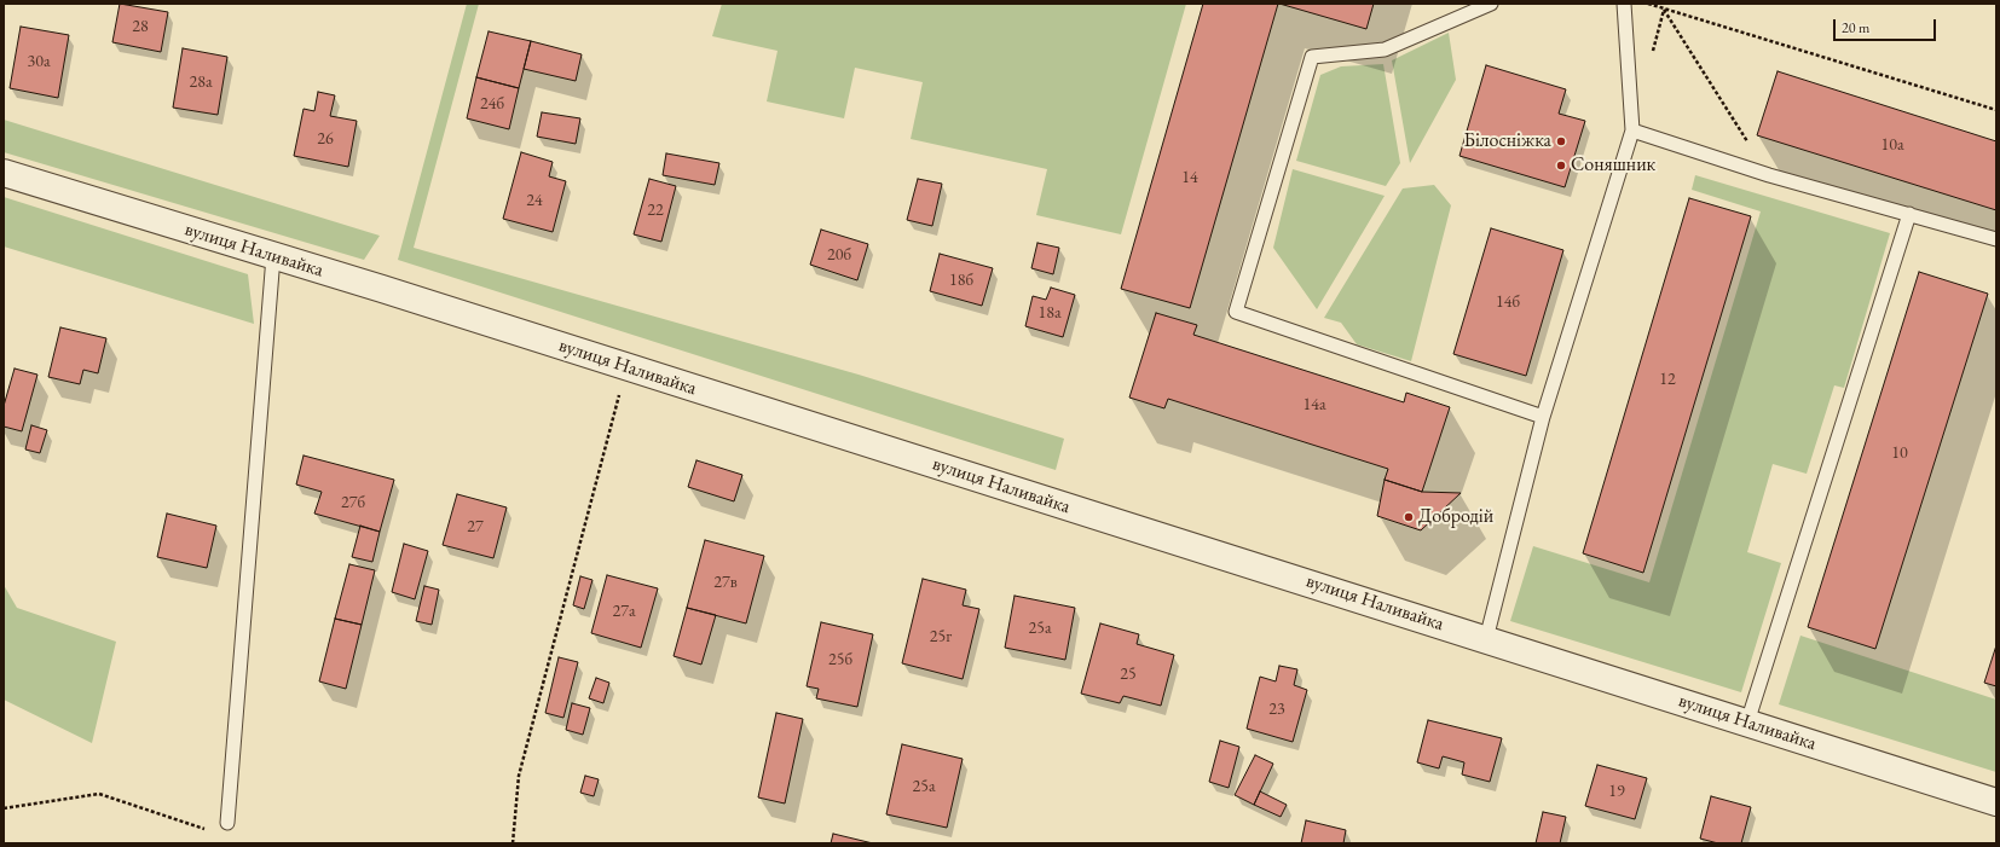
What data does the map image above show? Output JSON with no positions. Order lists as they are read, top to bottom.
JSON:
{
  "streets": {
    "street": ["вулиця Наливайка"]
  },
  "places": ["Білосніжка", "Соняшник", "Добродій"],
  "house_numbers": [
    "28",
    "30а",
    "28а",
    "24б",
    "26",
    "10а",
    "14",
    "24",
    "22",
    "20б",
    "18б",
    "14б",
    "18а",
    "12",
    "14а",
    "10",
    "27б",
    "27",
    "27в",
    "27а",
    "25а",
    "25г",
    "25б",
    "25",
    "23",
    "25а",
    "19"
  ],
  "scale_bar": "20 m"
}
